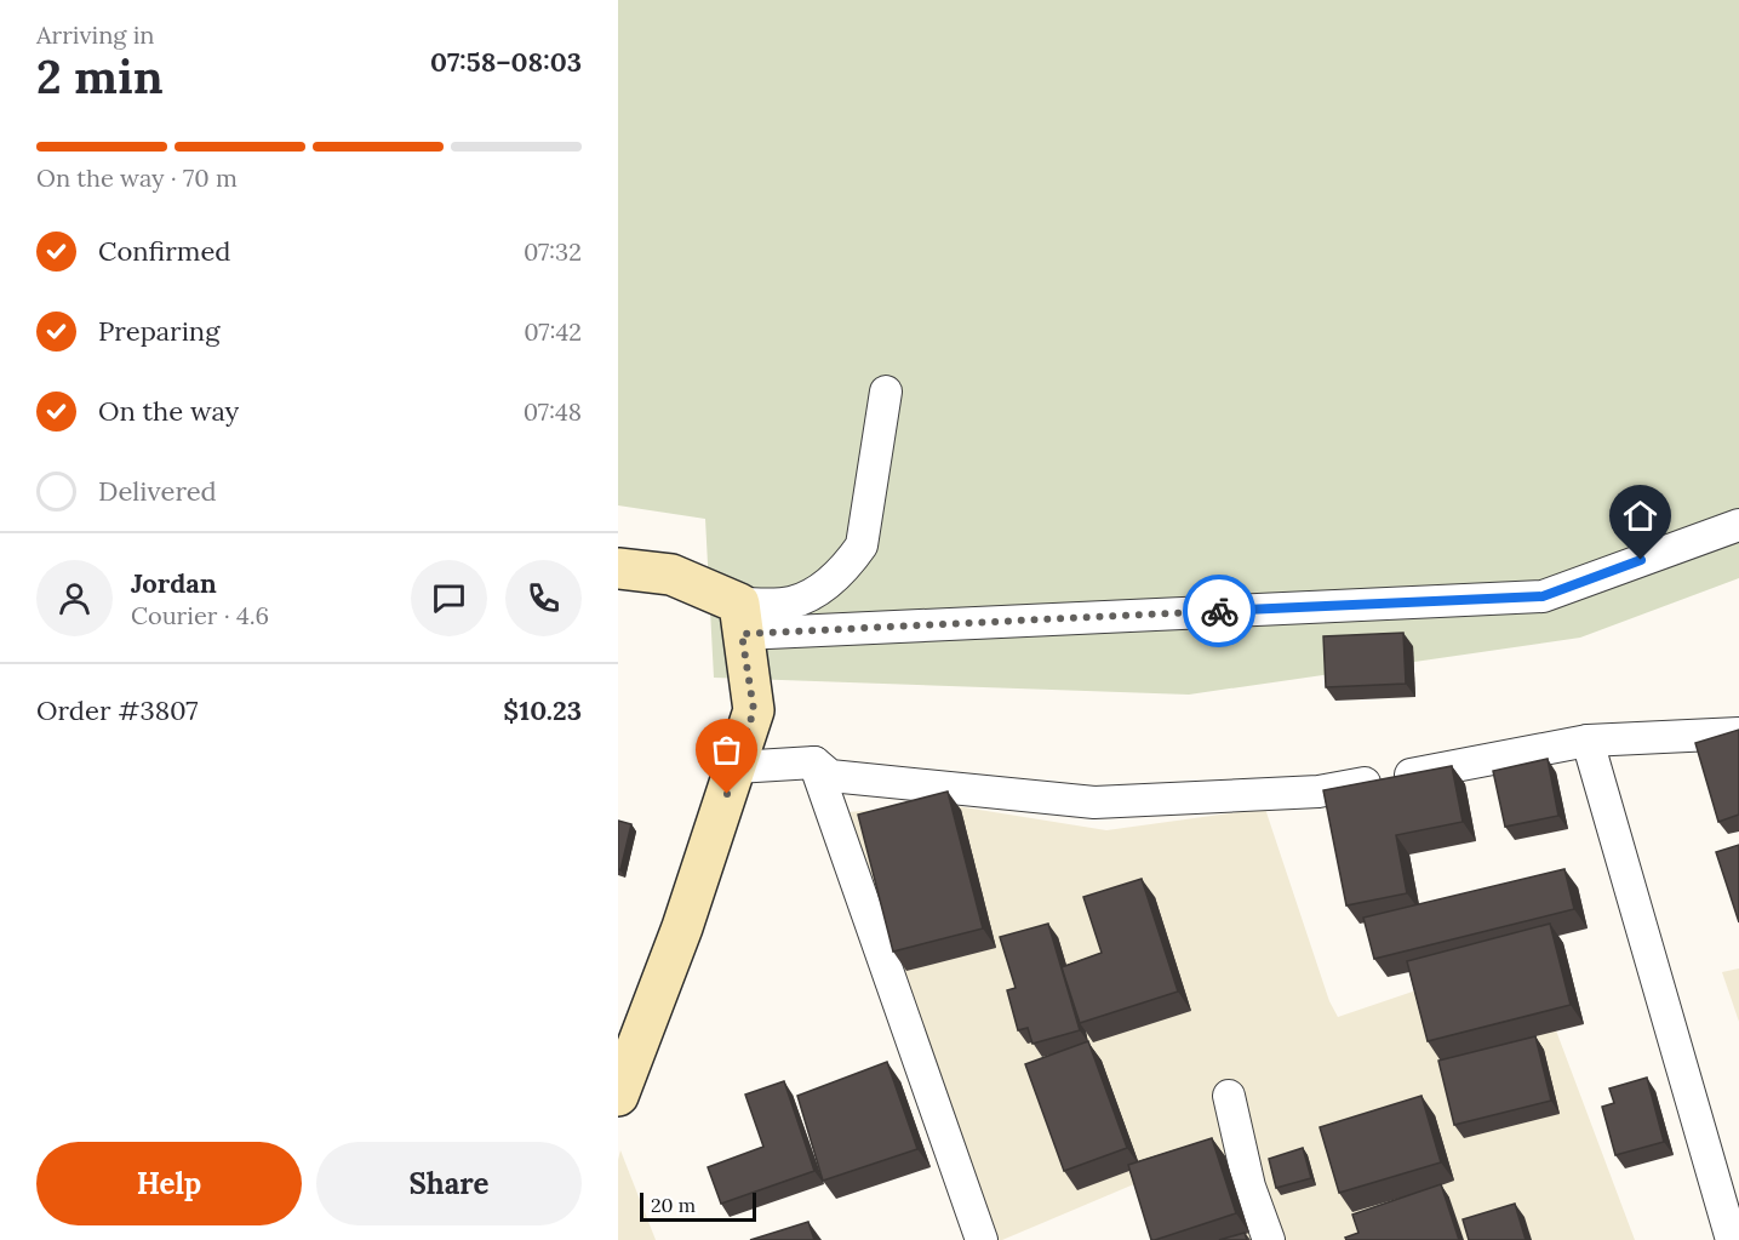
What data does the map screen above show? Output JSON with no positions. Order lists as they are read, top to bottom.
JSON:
{
  "scale_bar": "20 m",
  "page": {
    "heading": ["2 min", "Arriving in", "07:58–08:03"],
    "panel": [
      "Jordan",
      "Courier · 4.6",
      "Order #3807",
      "$10.23"
    ],
    "bar": "On the way · 70 m",
    "list": [
      ["Confirmed", "07:32"],
      ["Preparing", "07:42"],
      ["On the way", "07:48"],
      "Delivered"
    ],
    "buttons": ["Help", "Share"],
    "scale": "20 m"
  }
}
